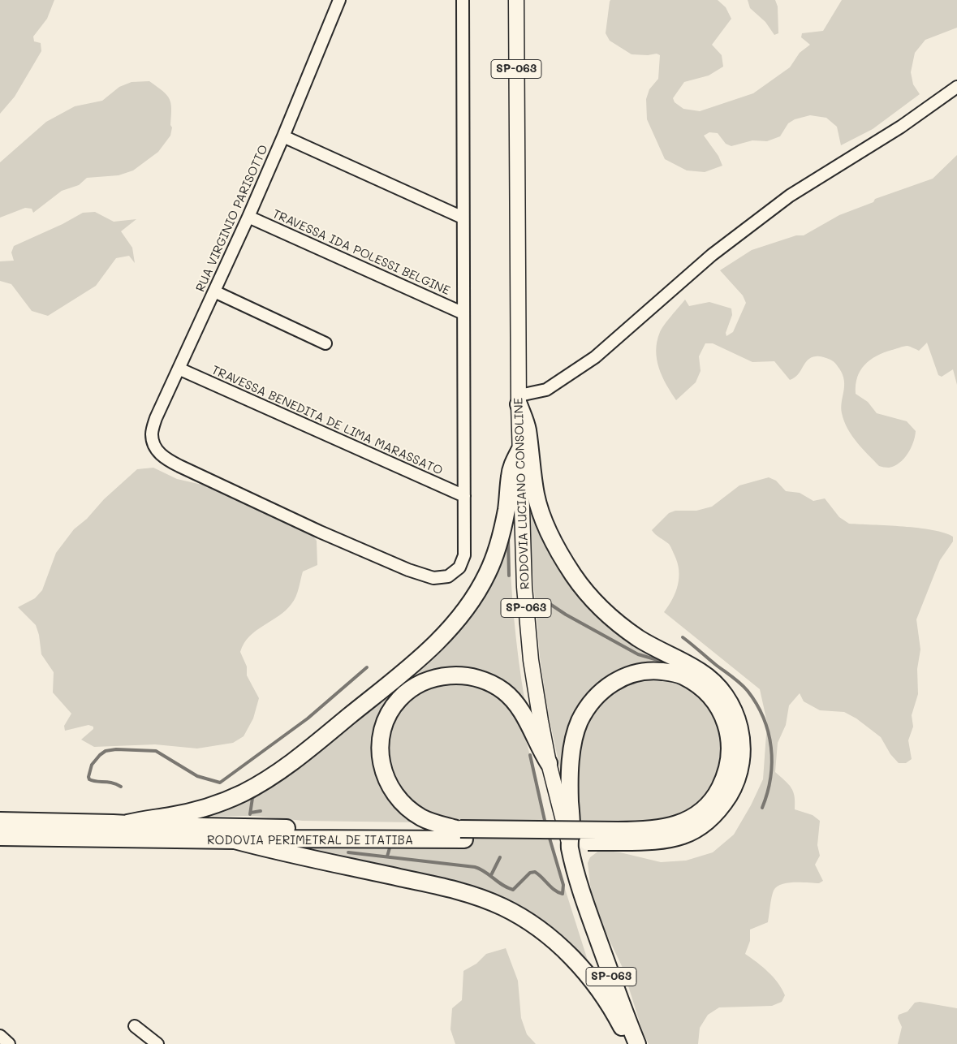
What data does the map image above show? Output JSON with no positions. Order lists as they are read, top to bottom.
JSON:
{
  "streets": {
    "highway": ["SP-063", "RODOVIA LUCIANO CONSOLINE", "RODOVIA PERIMETRAL DE ITATIBA"],
    "street": ["RUA VIRGINIO PARISOTTO", "TRAVESSA IDA POLESSI BELGINE", "TRAVESSA BENEDITA DE LIMA MARASSATO"]
  },
  "crossings": [
    ["RUA VIRGINIO PARISOTTO", "TRAVESSA IDA POLESSI BELGINE"],
    ["RUA VIRGINIO PARISOTTO", "TRAVESSA BENEDITA DE LIMA MARASSATO"]
  ]
}
